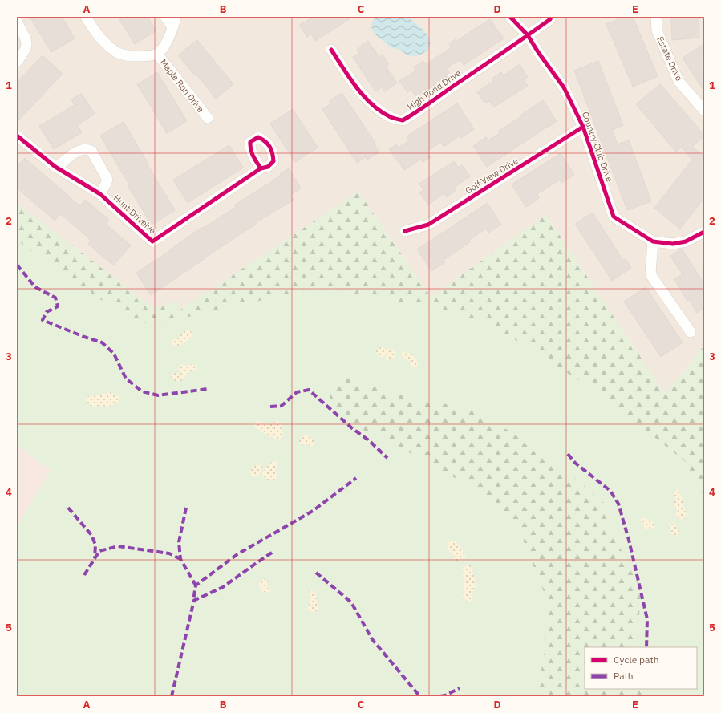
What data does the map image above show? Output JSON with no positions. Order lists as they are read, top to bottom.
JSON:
{
  "streets": {
    "street": [
      "Estate Drive",
      "Maple Run Drive",
      "High Pond Drive",
      "Country Club Drive",
      "Golf View Drive",
      "Hunt Driveive"
    ]
  },
  "crossings": [
    ["High Pond Drive", "Country Club Drive"],
    ["Country Club Drive", "Golf View Drive"]
  ],
  "legend": ["Cycle path", "Path"],
  "grid": {
    "columns": [
      "A",
      "B",
      "C",
      "D",
      "E"
    ],
    "rows": [
      "1",
      "2",
      "3",
      "4",
      "5"
    ]
  }
}
